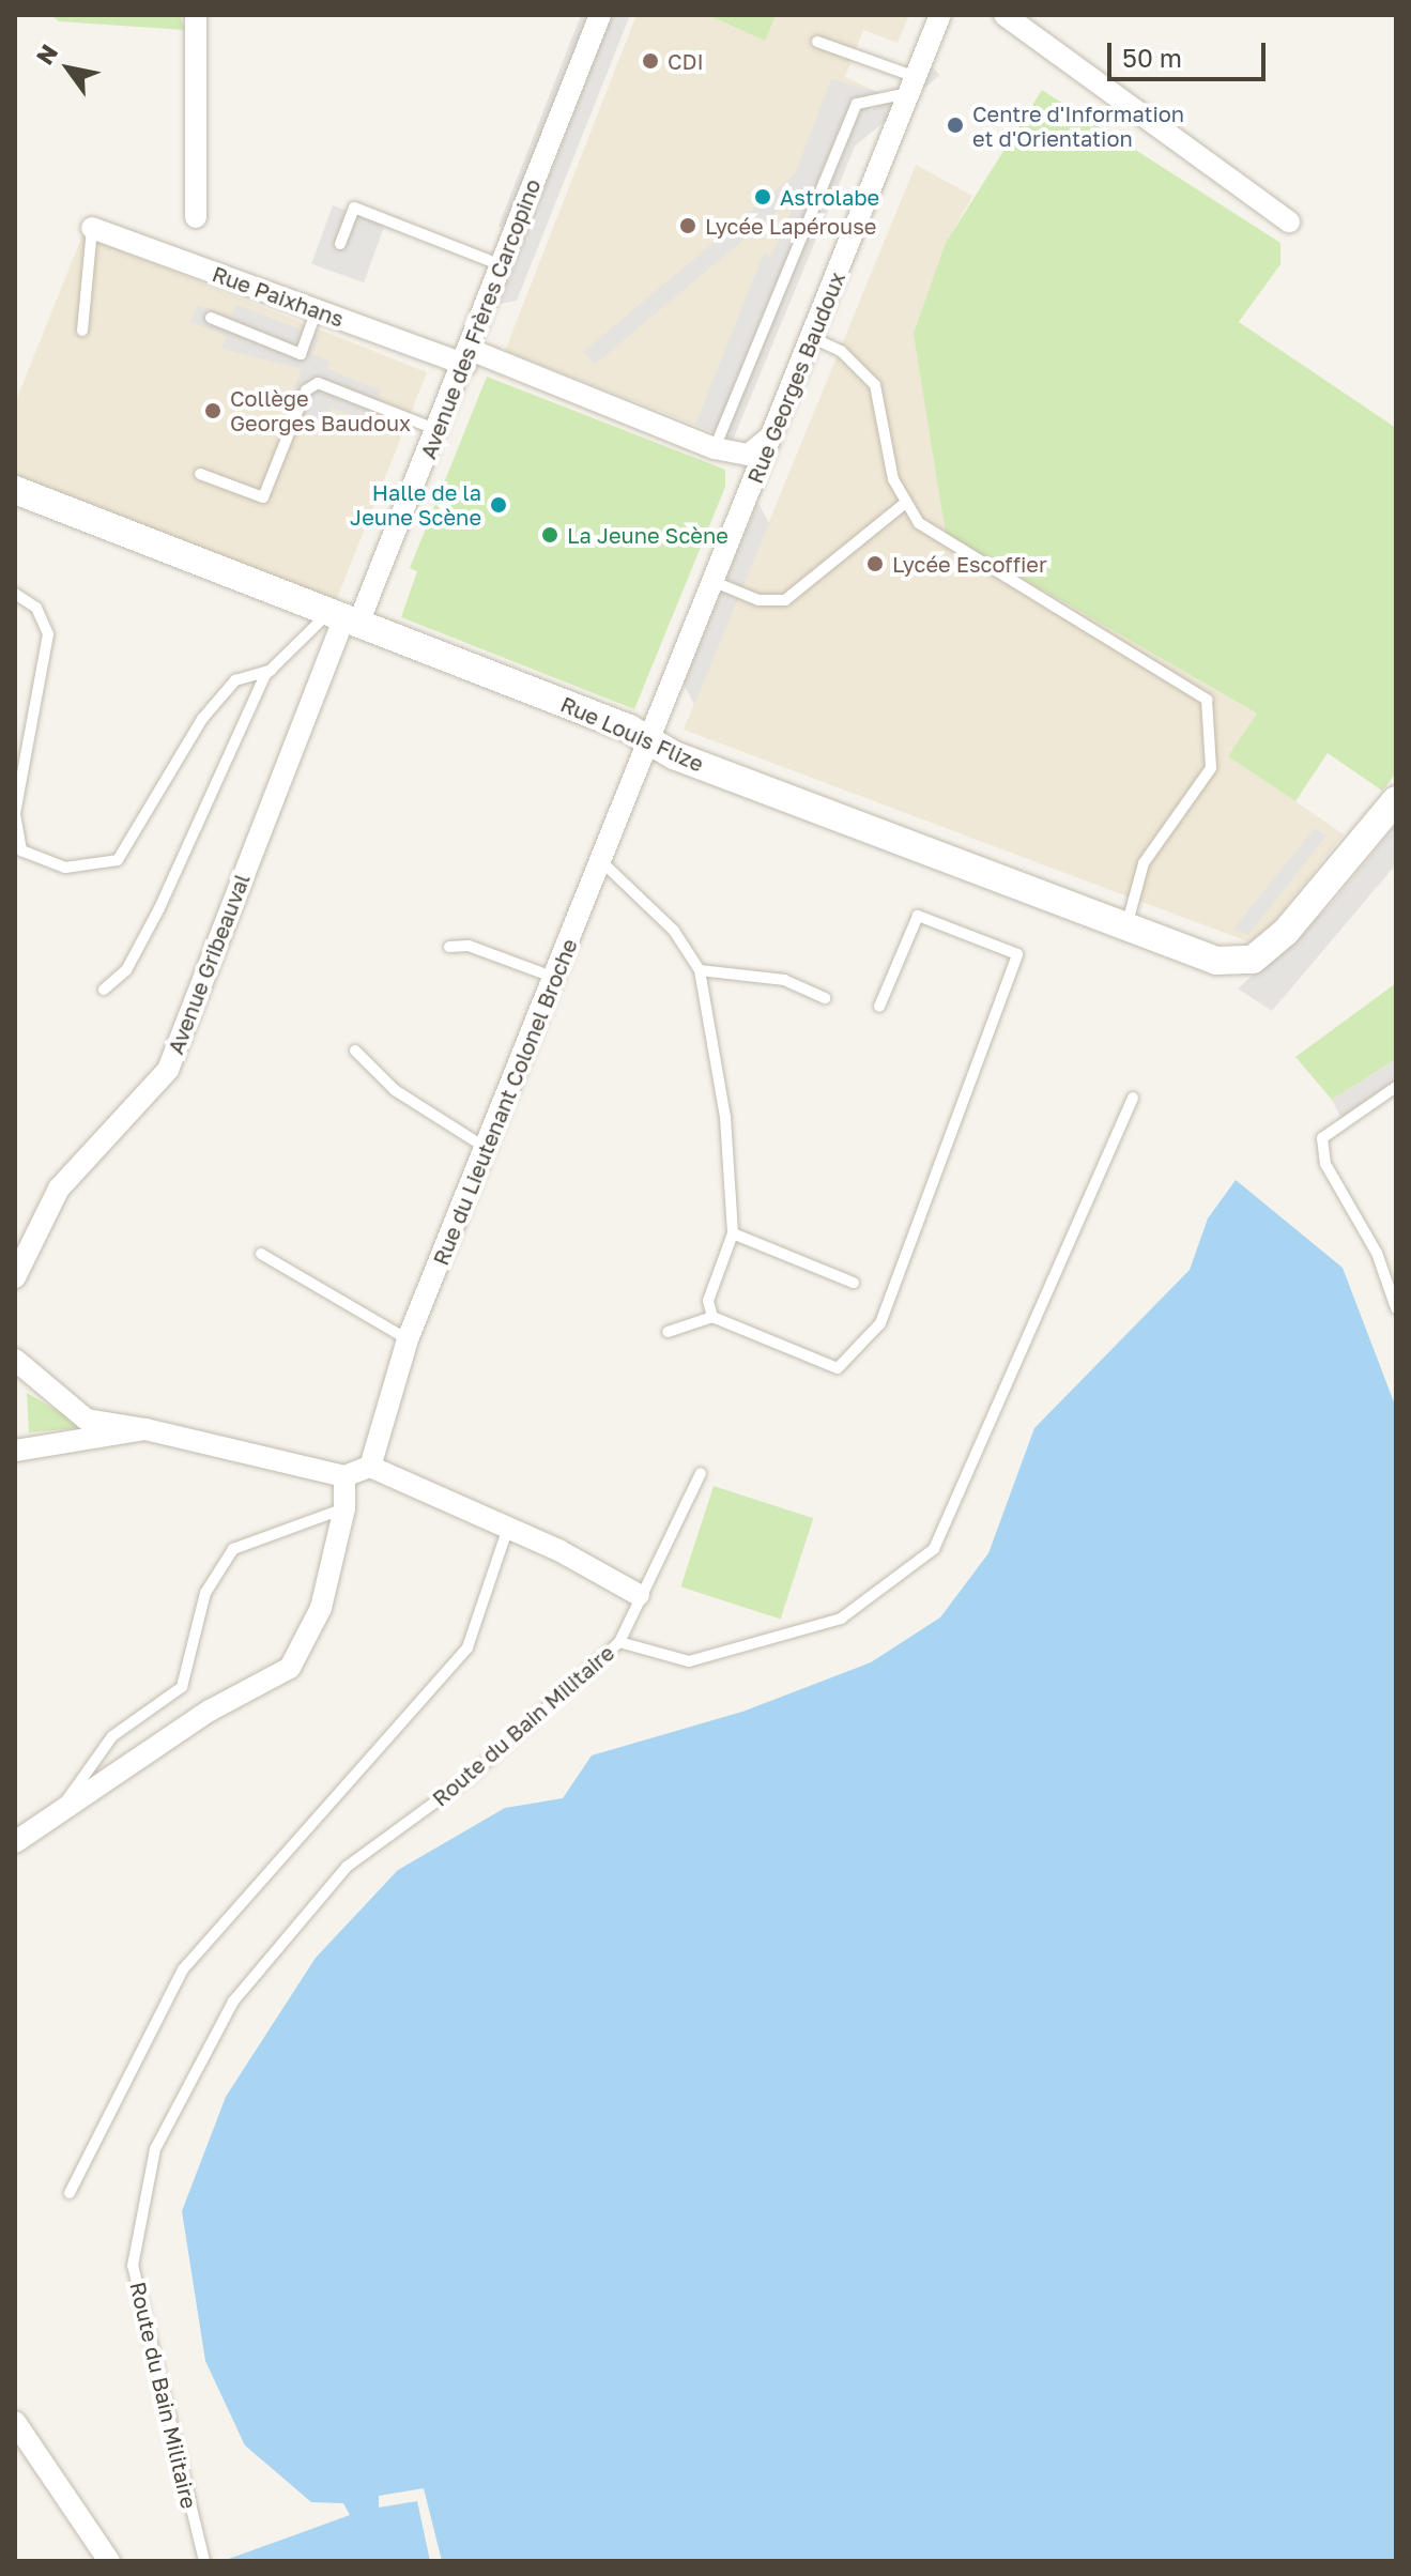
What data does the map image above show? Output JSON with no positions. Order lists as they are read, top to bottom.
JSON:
{
  "streets": {
    "street": [
      "Rue Paixhans",
      "Avenue des Frères Carcopino",
      "Rue Georges Baudoux",
      "Rue Louis Flize",
      "Avenue Gribeauval",
      "Rue du Lieutenant Colonel Broche"
    ],
    "lane": ["Route du Bain Militaire"]
  },
  "crossings": [
    ["Rue Paixhans", "Avenue des Frères Carcopino"],
    ["Rue Paixhans", "Rue Georges Baudoux"],
    ["Avenue des Frères Carcopino", "Rue Louis Flize"],
    ["Avenue des Frères Carcopino", "Avenue Gribeauval"],
    ["Rue Georges Baudoux", "Rue Louis Flize"],
    ["Rue Georges Baudoux", "Rue du Lieutenant Colonel Broche"],
    ["Rue Louis Flize", "Avenue Gribeauval"],
    ["Rue Louis Flize", "Rue du Lieutenant Colonel Broche"]
  ],
  "places": [
    "CDI",
    "Centre d'Information et d'Orientation",
    "Astrolabe",
    "Lycée Lapérouse",
    "Collège Georges Baudoux",
    "Halle de la Jeune Scène",
    "La Jeune Scène",
    "Lycée Escoffier"
  ],
  "scale_bar": "50 m",
  "north": "top left"
}
